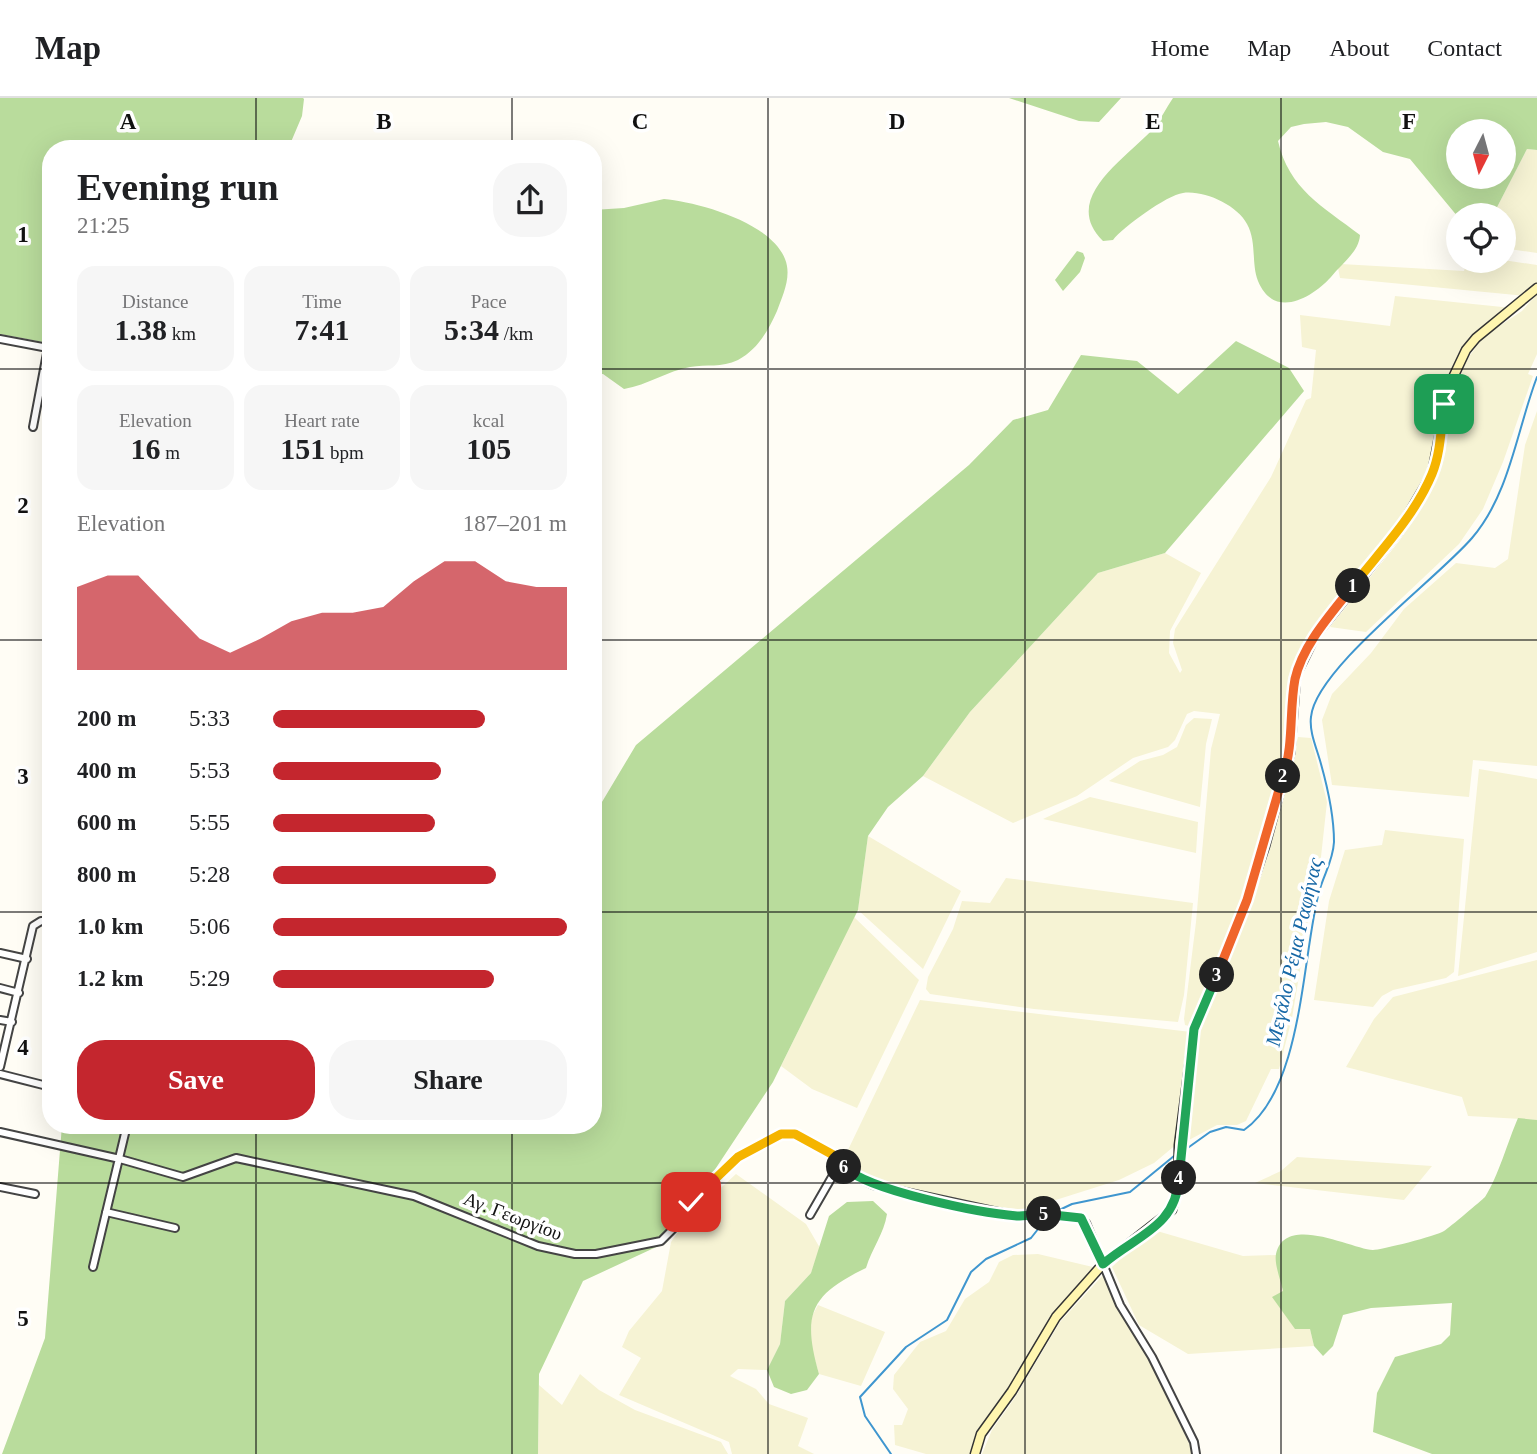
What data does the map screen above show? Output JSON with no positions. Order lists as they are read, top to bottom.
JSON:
{
  "streets": {
    "street": ["Αγ. Γεωργίου"]
  },
  "water": ["Μεγάλο Ρέμα Ραφήνας"],
  "north": "bottom",
  "page": {
    "header": "Map",
    "nav": [
      "Home",
      "Map",
      "About",
      "Contact"
    ],
    "heading": ["Evening run", "21:25"],
    "stats": [
      ["Distance", "1.38 km"],
      ["Time", "7:41"],
      ["Pace", "5:34 /km"],
      ["Elevation", "16 m"],
      ["Heart rate", "151 bpm"],
      ["kcal", "105"]
    ],
    "chart": ["Elevation", "187–201 m"],
    "pins": [
      "1",
      "2",
      "3",
      "6",
      "4",
      "5"
    ],
    "list": [
      {
        "name": "200 m",
        "note": "5:33"
      },
      {
        "name": "400 m",
        "note": "5:53"
      },
      {
        "name": "600 m",
        "note": "5:55"
      },
      {
        "name": "800 m",
        "note": "5:28"
      },
      {
        "name": "1.0 km",
        "note": "5:06"
      },
      {
        "name": "1.2 km",
        "note": "5:29"
      }
    ],
    "buttons": ["Save", "Share"]
  },
  "grid": {
    "columns": [
      "A",
      "B",
      "C",
      "D",
      "E",
      "F"
    ],
    "rows": [
      "1",
      "2",
      "3",
      "4",
      "5"
    ]
  }
}
